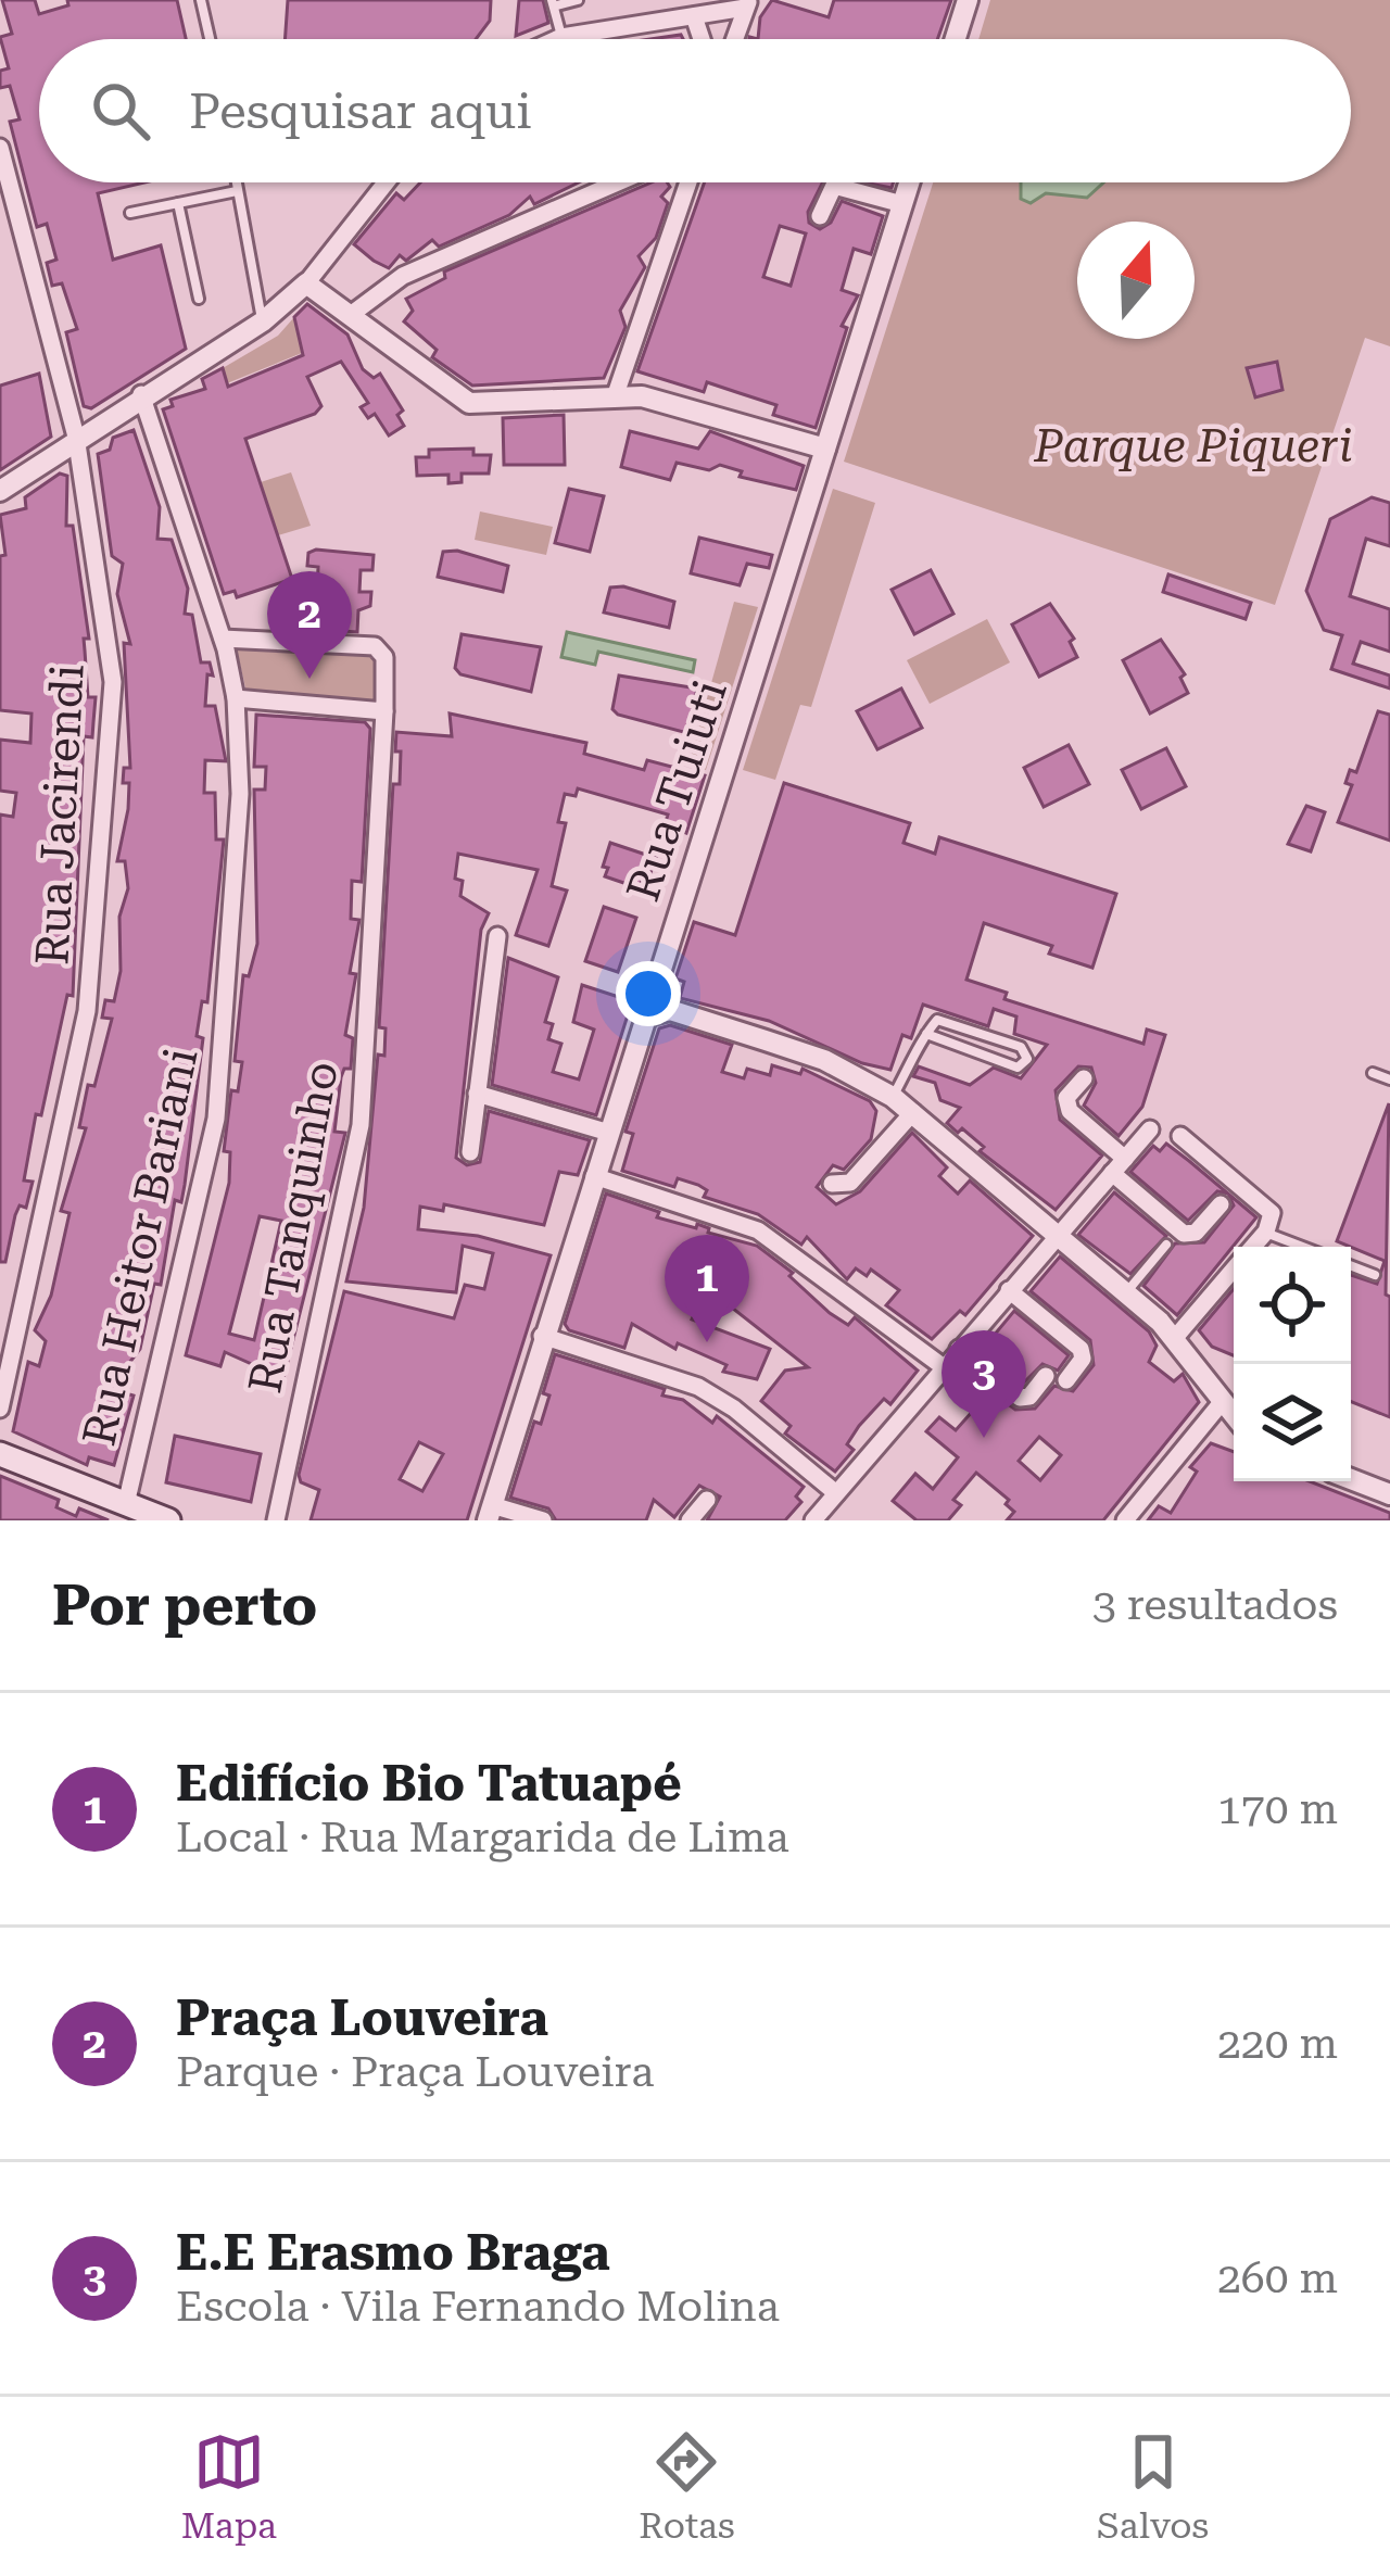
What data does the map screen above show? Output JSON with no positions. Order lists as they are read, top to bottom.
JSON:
{
  "streets": {
    "street": [
      "Rua Tuiuti",
      "Rua Jacirendi",
      "Rua Tanquinho",
      "Rua Heitor Bariani"
    ]
  },
  "crossings": [
    ["Rua Tanquinho", "Rua Heitor Bariani"]
  ],
  "parks": ["Parque Piqueri"],
  "north": "top",
  "page": {
    "search": "Pesquisar aqui",
    "pins": ["2", "1", "3"],
    "heading": ["Por perto", "3 resultados"],
    "list": [
      {
        "mark": "1",
        "name": "Edifício Bio Tatuapé",
        "note": "Local · Rua Margarida de Lima",
        "value": "170 m"
      },
      {
        "mark": "2",
        "name": "Praça Louveira",
        "note": "Parque · Praça Louveira",
        "value": "220 m"
      },
      {
        "mark": "3",
        "name": "E.E Erasmo Braga",
        "note": "Escola · Vila Fernando Molina",
        "value": "260 m"
      }
    ],
    "nav": ["Mapa", "Rotas", "Salvos"]
  }
}
